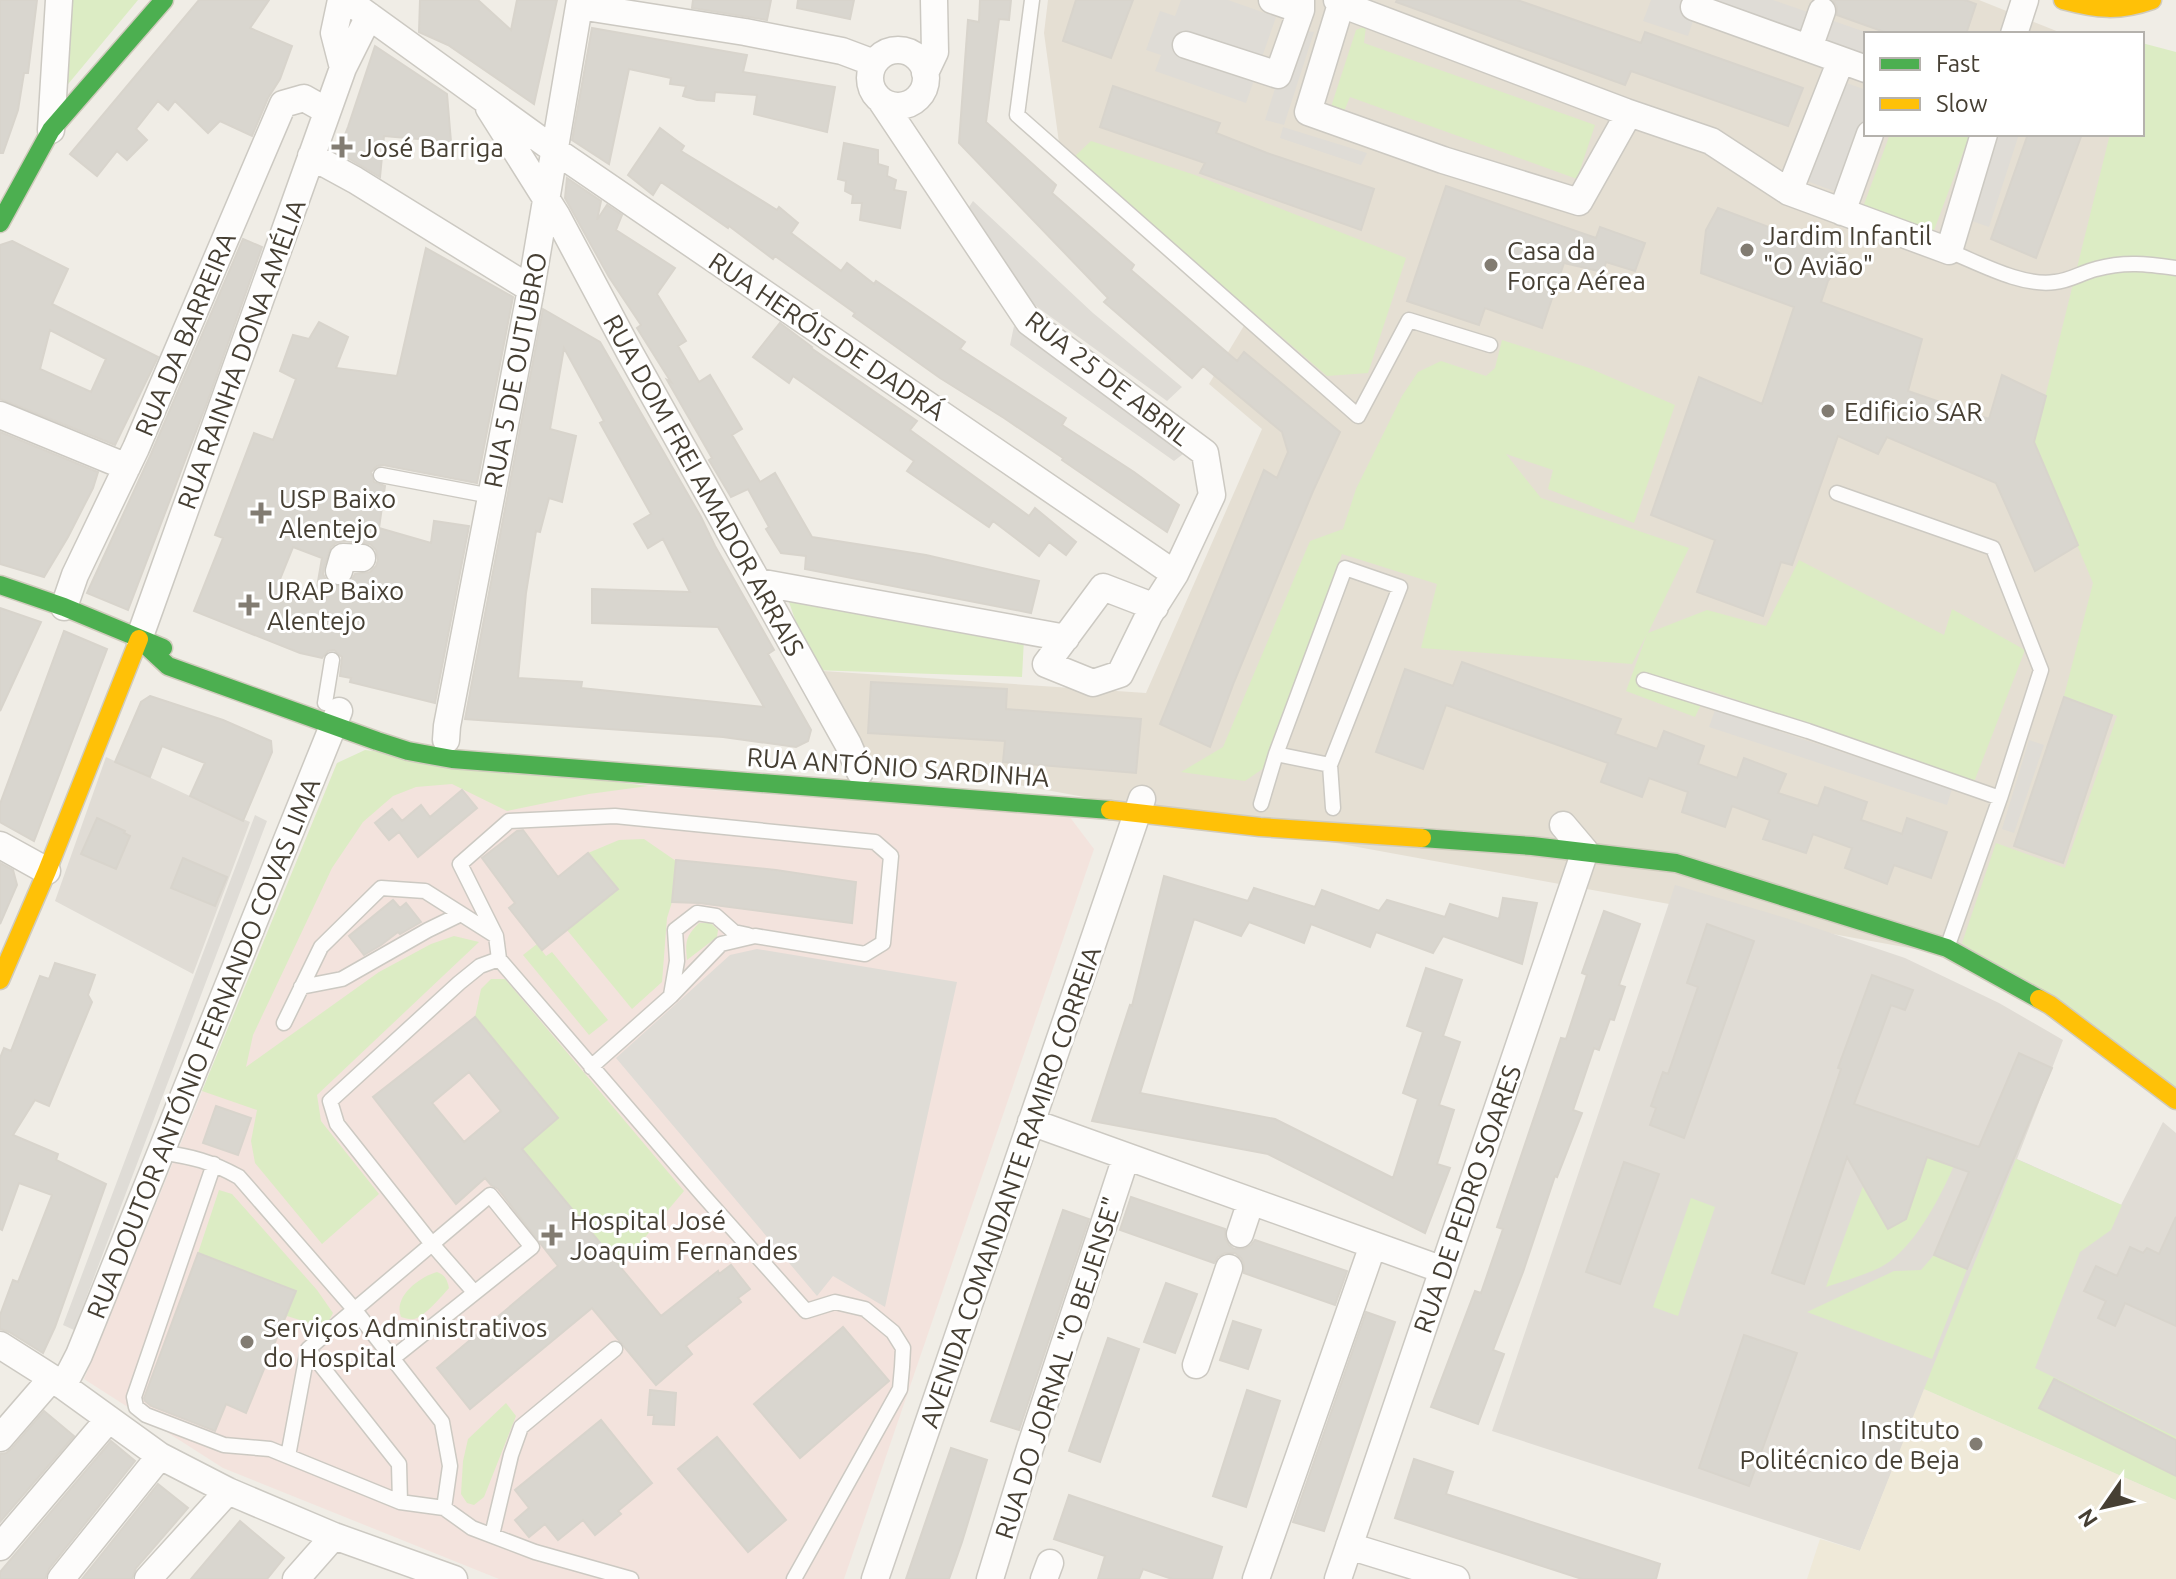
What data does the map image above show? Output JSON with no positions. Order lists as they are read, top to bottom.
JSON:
{
  "streets": {
    "main road": ["RUA ANTÓNIO SARDINHA"],
    "street": [
      "RUA DA BARREIRA",
      "RUA HERÓIS DE DADRÁ",
      "RUA RAINHA DONA AMÉLIA",
      "RUA 5 DE OUTUBRO",
      "RUA 25 DE ABRIL",
      "RUA DOM FREI AMADOR ARRAIS",
      "RUA DOUTOR ANTÓNIO FERNANDO COVAS LIMA",
      "AVENIDA COMANDANTE RAMIRO CORREIA",
      "RUA DE PEDRO SOARES",
      "RUA DO JORNAL \"O BEJENSE\""
    ]
  },
  "crossings": [
    ["RUA DA BARREIRA", "RUA RAINHA DONA AMÉLIA"],
    ["RUA DA BARREIRA", "RUA ANTÓNIO SARDINHA"],
    ["RUA HERÓIS DE DADRÁ", "RUA RAINHA DONA AMÉLIA"],
    ["RUA HERÓIS DE DADRÁ", "RUA 5 DE OUTUBRO"],
    ["RUA HERÓIS DE DADRÁ", "RUA 25 DE ABRIL"],
    ["RUA HERÓIS DE DADRÁ", "RUA DOM FREI AMADOR ARRAIS"],
    ["RUA RAINHA DONA AMÉLIA", "RUA ANTÓNIO SARDINHA"],
    ["RUA 5 DE OUTUBRO", "RUA DOM FREI AMADOR ARRAIS"],
    ["RUA ANTÓNIO SARDINHA", "RUA DOUTOR ANTÓNIO FERNANDO COVAS LIMA"],
    ["RUA ANTÓNIO SARDINHA", "AVENIDA COMANDANTE RAMIRO CORREIA"],
    ["RUA ANTÓNIO SARDINHA", "RUA DE PEDRO SOARES"]
  ],
  "places": {
    "health": [
      "José Barriga",
      "USP Baixo Alentejo",
      "URAP Baixo Alentejo",
      "Hospital José Joaquim Fernandes"
    ],
    "other": [
      "Jardim Infantil \"O Avião\"",
      "Casa da Força Aérea",
      "Edificio SAR",
      "Serviços Administrativos do Hospital",
      "Instituto Politécnico de Beja"
    ]
  },
  "legend": ["Fast", "Slow"],
  "north": "bottom left"
}
